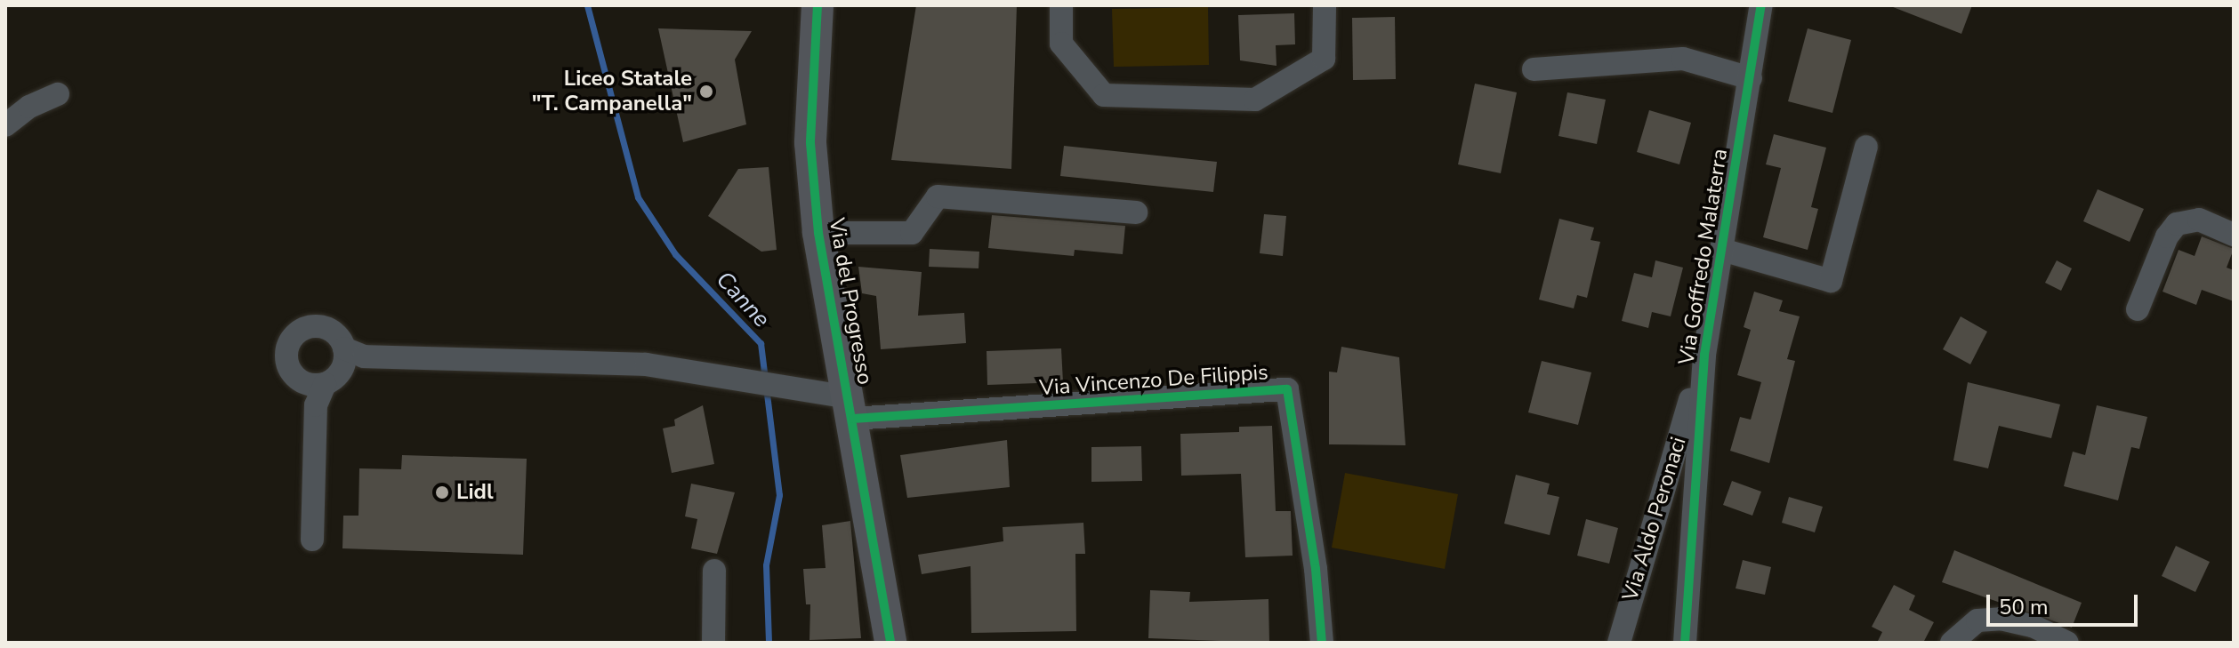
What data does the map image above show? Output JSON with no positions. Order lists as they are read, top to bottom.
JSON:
{
  "streets": {
    "street": [
      "Via Goffredo Malaterra",
      "Via del Progresso",
      "Via Vincenzo De Filippis",
      "Via Aldo Peronaci"
    ]
  },
  "crossings": [
    ["Via Goffredo Malaterra", "Via Aldo Peronaci"],
    ["Via del Progresso", "Via Vincenzo De Filippis"]
  ],
  "water": ["Canne"],
  "places": ["Liceo Statale \"T. Campanella\"", "Lidl"],
  "scale_bar": "50 m"
}
